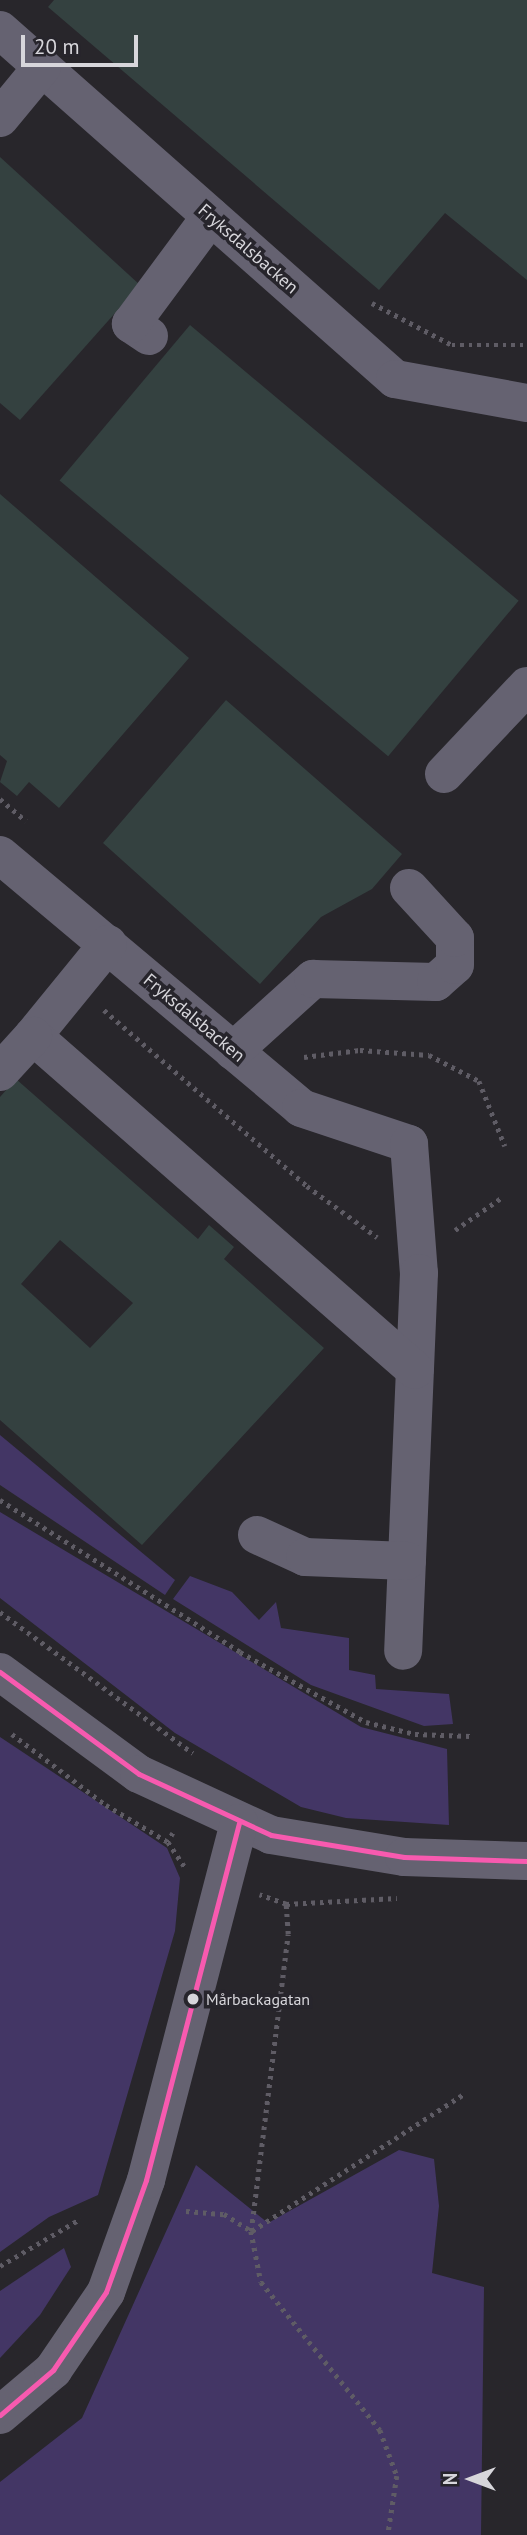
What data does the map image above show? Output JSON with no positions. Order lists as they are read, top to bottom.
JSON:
{
  "streets": {
    "street": ["Fryksdalsbacken"]
  },
  "places": ["Mårbackagatan"],
  "scale_bar": "20 m",
  "north": "left"
}
